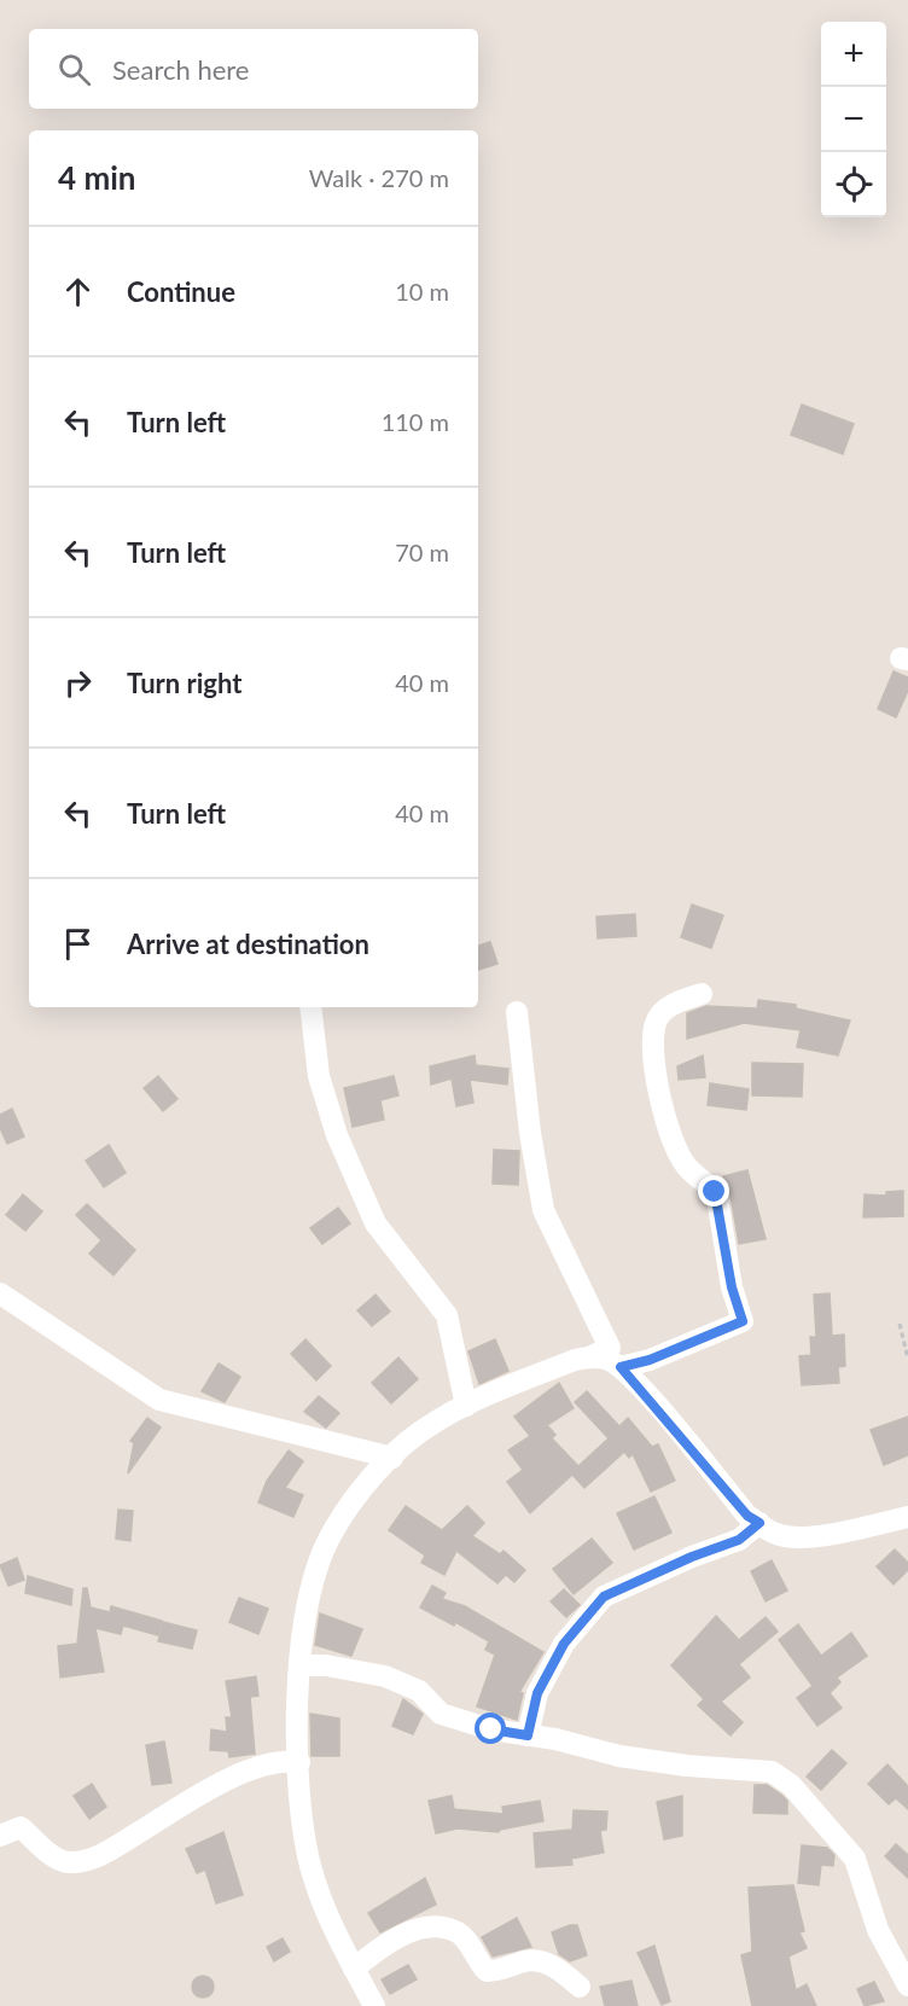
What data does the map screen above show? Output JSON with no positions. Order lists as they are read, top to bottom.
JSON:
{
  "page": {
    "map_buttons": ["+", "−"],
    "search": "Search here",
    "heading": ["4 min", "Walk · 270 m"],
    "list": [
      ["Continue", "10 m"],
      ["Turn left", "110 m"],
      ["Turn left", "70 m"],
      ["Turn right", "40 m"],
      ["Turn left", "40 m"],
      "Arrive at destination"
    ]
  }
}
